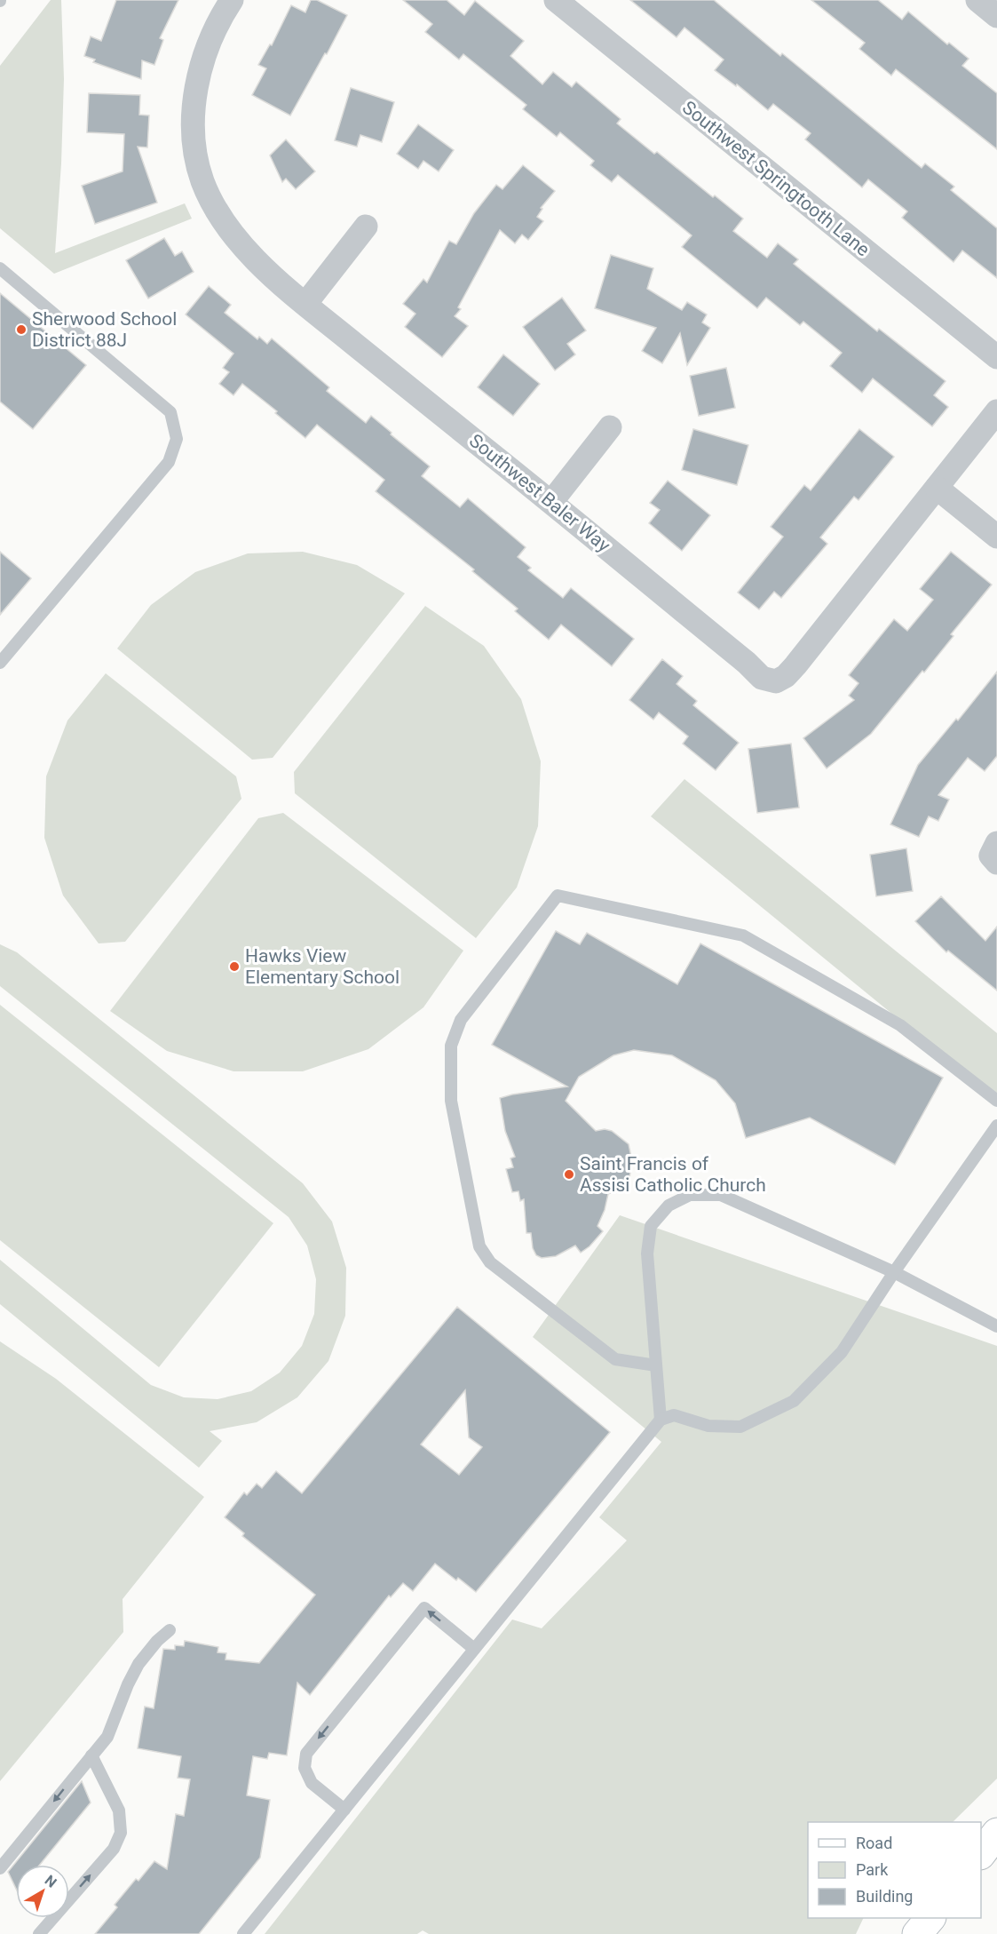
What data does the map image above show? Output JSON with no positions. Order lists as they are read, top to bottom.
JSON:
{
  "streets": {
    "street": ["Southwest Springtooth Lane", "Southwest Baler Way"]
  },
  "places": ["Sherwood School District 88J", "Hawks View Elementary School", "Saint Francis of Assisi Catholic Church"],
  "legend": ["Road", "Park", "Building"],
  "north": "top right"
}
